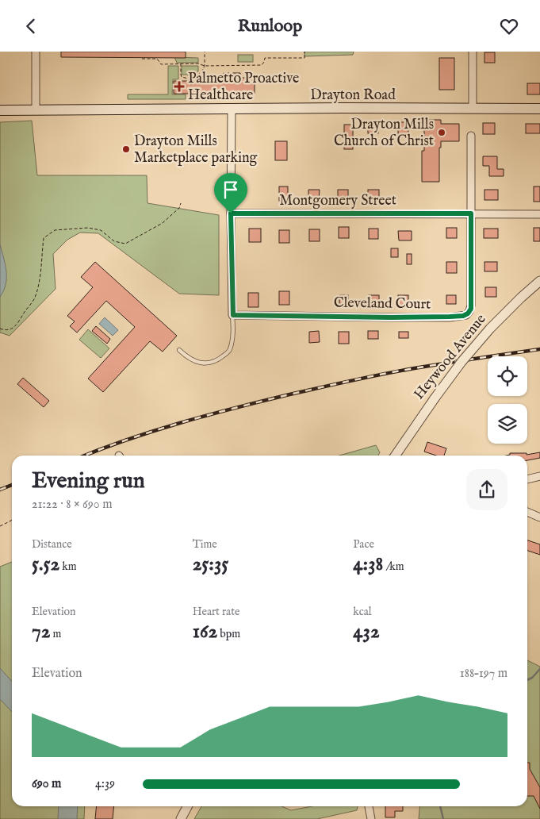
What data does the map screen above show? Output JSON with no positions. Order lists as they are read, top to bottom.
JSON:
{
  "streets": {
    "main road": ["Drayton Road"],
    "street": ["Montgomery Street", "Cleveland Court", "Heywood Avenue"]
  },
  "crossings": [
    ["Montgomery Street", "Cleveland Court"]
  ],
  "places": {
    "health": ["Palmetto Proactive Healthcare"],
    "other": ["Drayton Mills Church of Christ", "Drayton Mills Marketplace parking"]
  },
  "page": {
    "header": "Runloop",
    "heading": ["Evening run", "21:22 · 8 × 690 m"],
    "stats": [
      ["Distance", "5.52 km"],
      ["Time", "25:35"],
      ["Pace", "4:38 /km"],
      ["Elevation", "72 m"],
      ["Heart rate", "162 bpm"],
      ["kcal", "432"]
    ],
    "chart": ["Elevation", "188–197 m"],
    "list": [
      {
        "name": "690 m",
        "note": "4:39"
      }
    ]
  }
}
